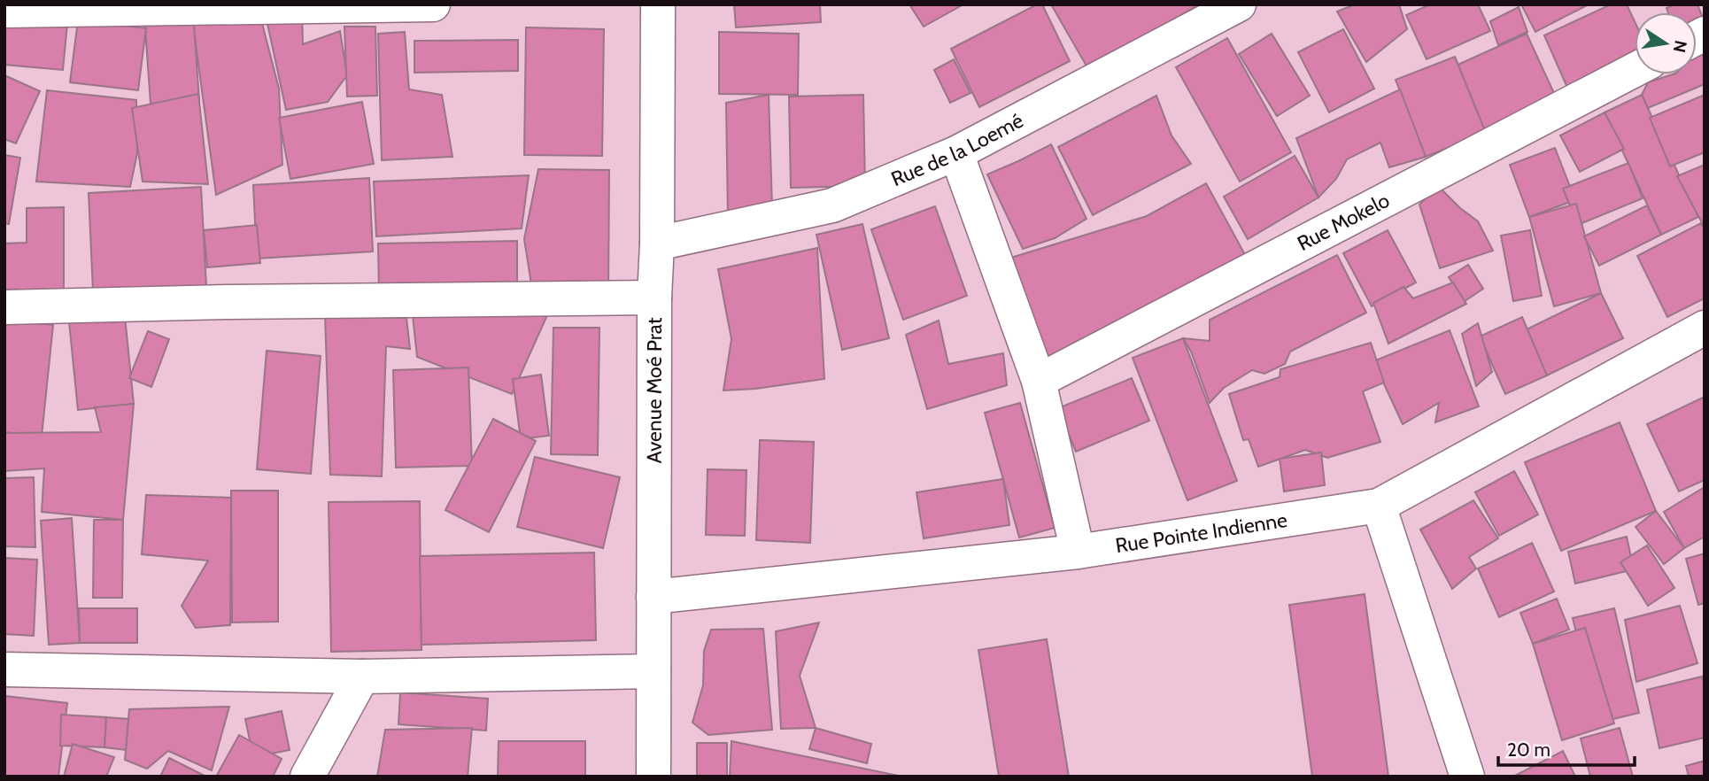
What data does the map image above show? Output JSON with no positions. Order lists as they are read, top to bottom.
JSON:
{
  "streets": {
    "street": [
      "Rue de la Loemé",
      "Rue Mokelo",
      "Avenue Moé Prat",
      "Rue Pointe Indienne"
    ]
  },
  "crossings": [
    ["Rue de la Loemé", "Avenue Moé Prat"],
    ["Avenue Moé Prat", "Rue Pointe Indienne"]
  ],
  "scale_bar": "20 m",
  "north": "right"
}
